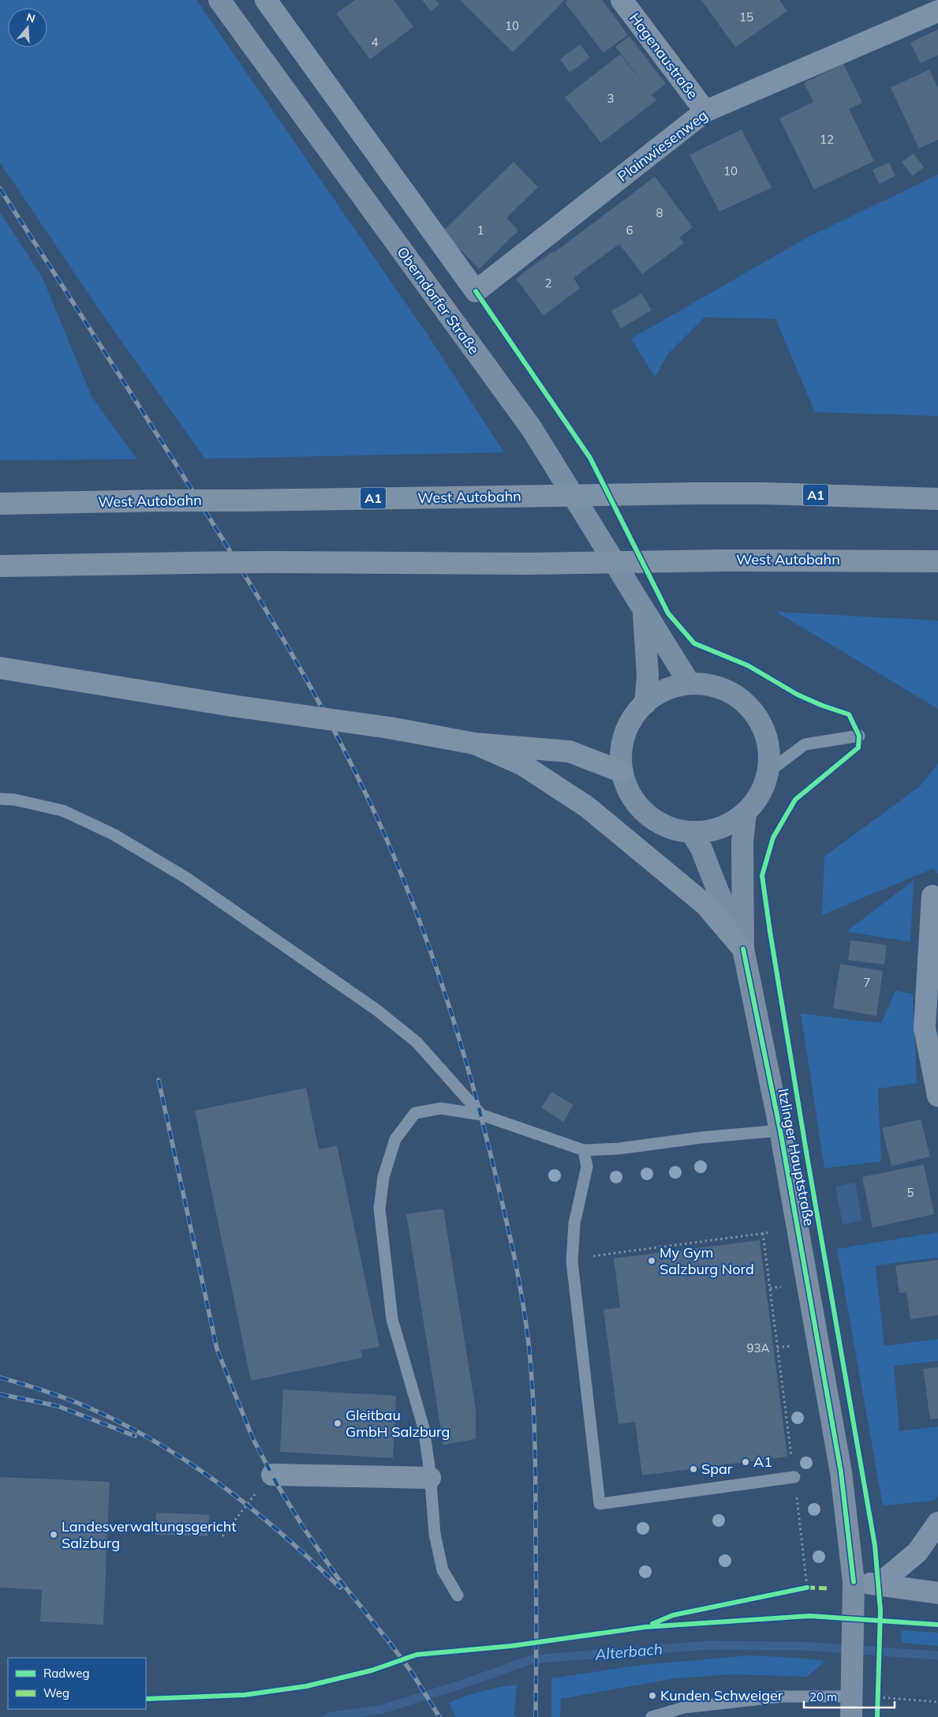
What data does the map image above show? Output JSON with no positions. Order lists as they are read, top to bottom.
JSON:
{
  "streets": {
    "highway": ["A1", "West Autobahn"],
    "main road": ["Oberndorfer Straße", "Itzlinger Hauptstraße"],
    "street": ["Hagenaustraße", "Plainwiesenweg"]
  },
  "crossings": [
    ["Hagenaustraße", "Plainwiesenweg"]
  ],
  "water": ["Alterbach"],
  "places": [
    "My Gym Salzburg Nord",
    "Gleitbau GmbH Salzburg",
    "A1",
    "Spar",
    "Landesverwaltungsgericht Salzburg",
    "Kunden Schweiger"
  ],
  "house_numbers": [
    "15",
    "10",
    "4",
    "3",
    "12",
    "10",
    "8",
    "1",
    "6",
    "2",
    "7",
    "5",
    "93A"
  ],
  "legend": ["Radweg", "Weg"],
  "scale_bar": "20 m",
  "north": "top"
}
